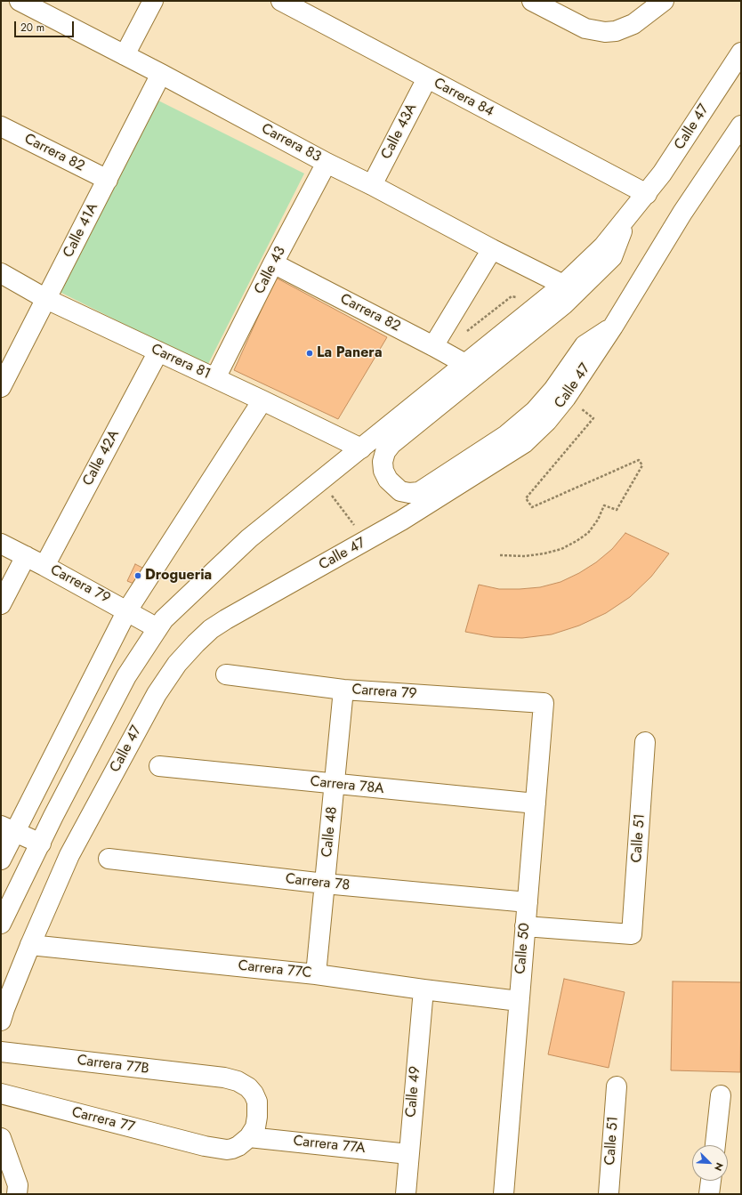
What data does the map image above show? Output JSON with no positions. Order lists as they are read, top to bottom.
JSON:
{
  "streets": {
    "street": [
      "Carrera 84",
      "Calle 47",
      "Calle 43A",
      "Carrera 83",
      "Carrera 82",
      "Calle 41A",
      "Calle 43",
      "Carrera 81",
      "Calle 42A",
      "Carrera 79",
      "Carrera 78A",
      "Calle 48",
      "Calle 51",
      "Carrera 78",
      "Calle 50",
      "Carrera 77C",
      "Carrera 77B",
      "Calle 49",
      "Carrera 77",
      "Carrera 77A"
    ]
  },
  "crossings": [
    ["Carrera 84", "Calle 47"],
    ["Carrera 84", "Calle 43A"],
    ["Calle 47", "Carrera 83"],
    ["Calle 47", "Carrera 82"],
    ["Calle 47", "Carrera 81"],
    ["Calle 47", "Carrera 79"],
    ["Calle 47", "Carrera 77C"],
    ["Calle 43A", "Carrera 83"],
    ["Carrera 83", "Calle 41A"],
    ["Carrera 83", "Calle 43"],
    ["Carrera 82", "Calle 41A"],
    ["Carrera 82", "Calle 43"],
    ["Calle 41A", "Carrera 81"],
    ["Calle 43", "Carrera 81"],
    ["Carrera 81", "Calle 42A"],
    ["Calle 42A", "Carrera 79"],
    ["Carrera 79", "Calle 48"],
    ["Carrera 79", "Calle 50"],
    ["Carrera 78A", "Calle 48"],
    ["Carrera 78A", "Calle 50"],
    ["Calle 48", "Carrera 78"],
    ["Calle 48", "Carrera 77C"],
    ["Calle 51", "Calle 50"],
    ["Carrera 78", "Calle 50"],
    ["Calle 50", "Carrera 77C"],
    ["Carrera 77C", "Calle 49"],
    ["Carrera 77B", "Carrera 77"],
    ["Carrera 77B", "Carrera 77A"],
    ["Calle 49", "Carrera 77A"],
    ["Carrera 77", "Carrera 77A"]
  ],
  "places": ["La Panera", "Drogueria"],
  "scale_bar": "20 m",
  "north": "bottom right"
}
